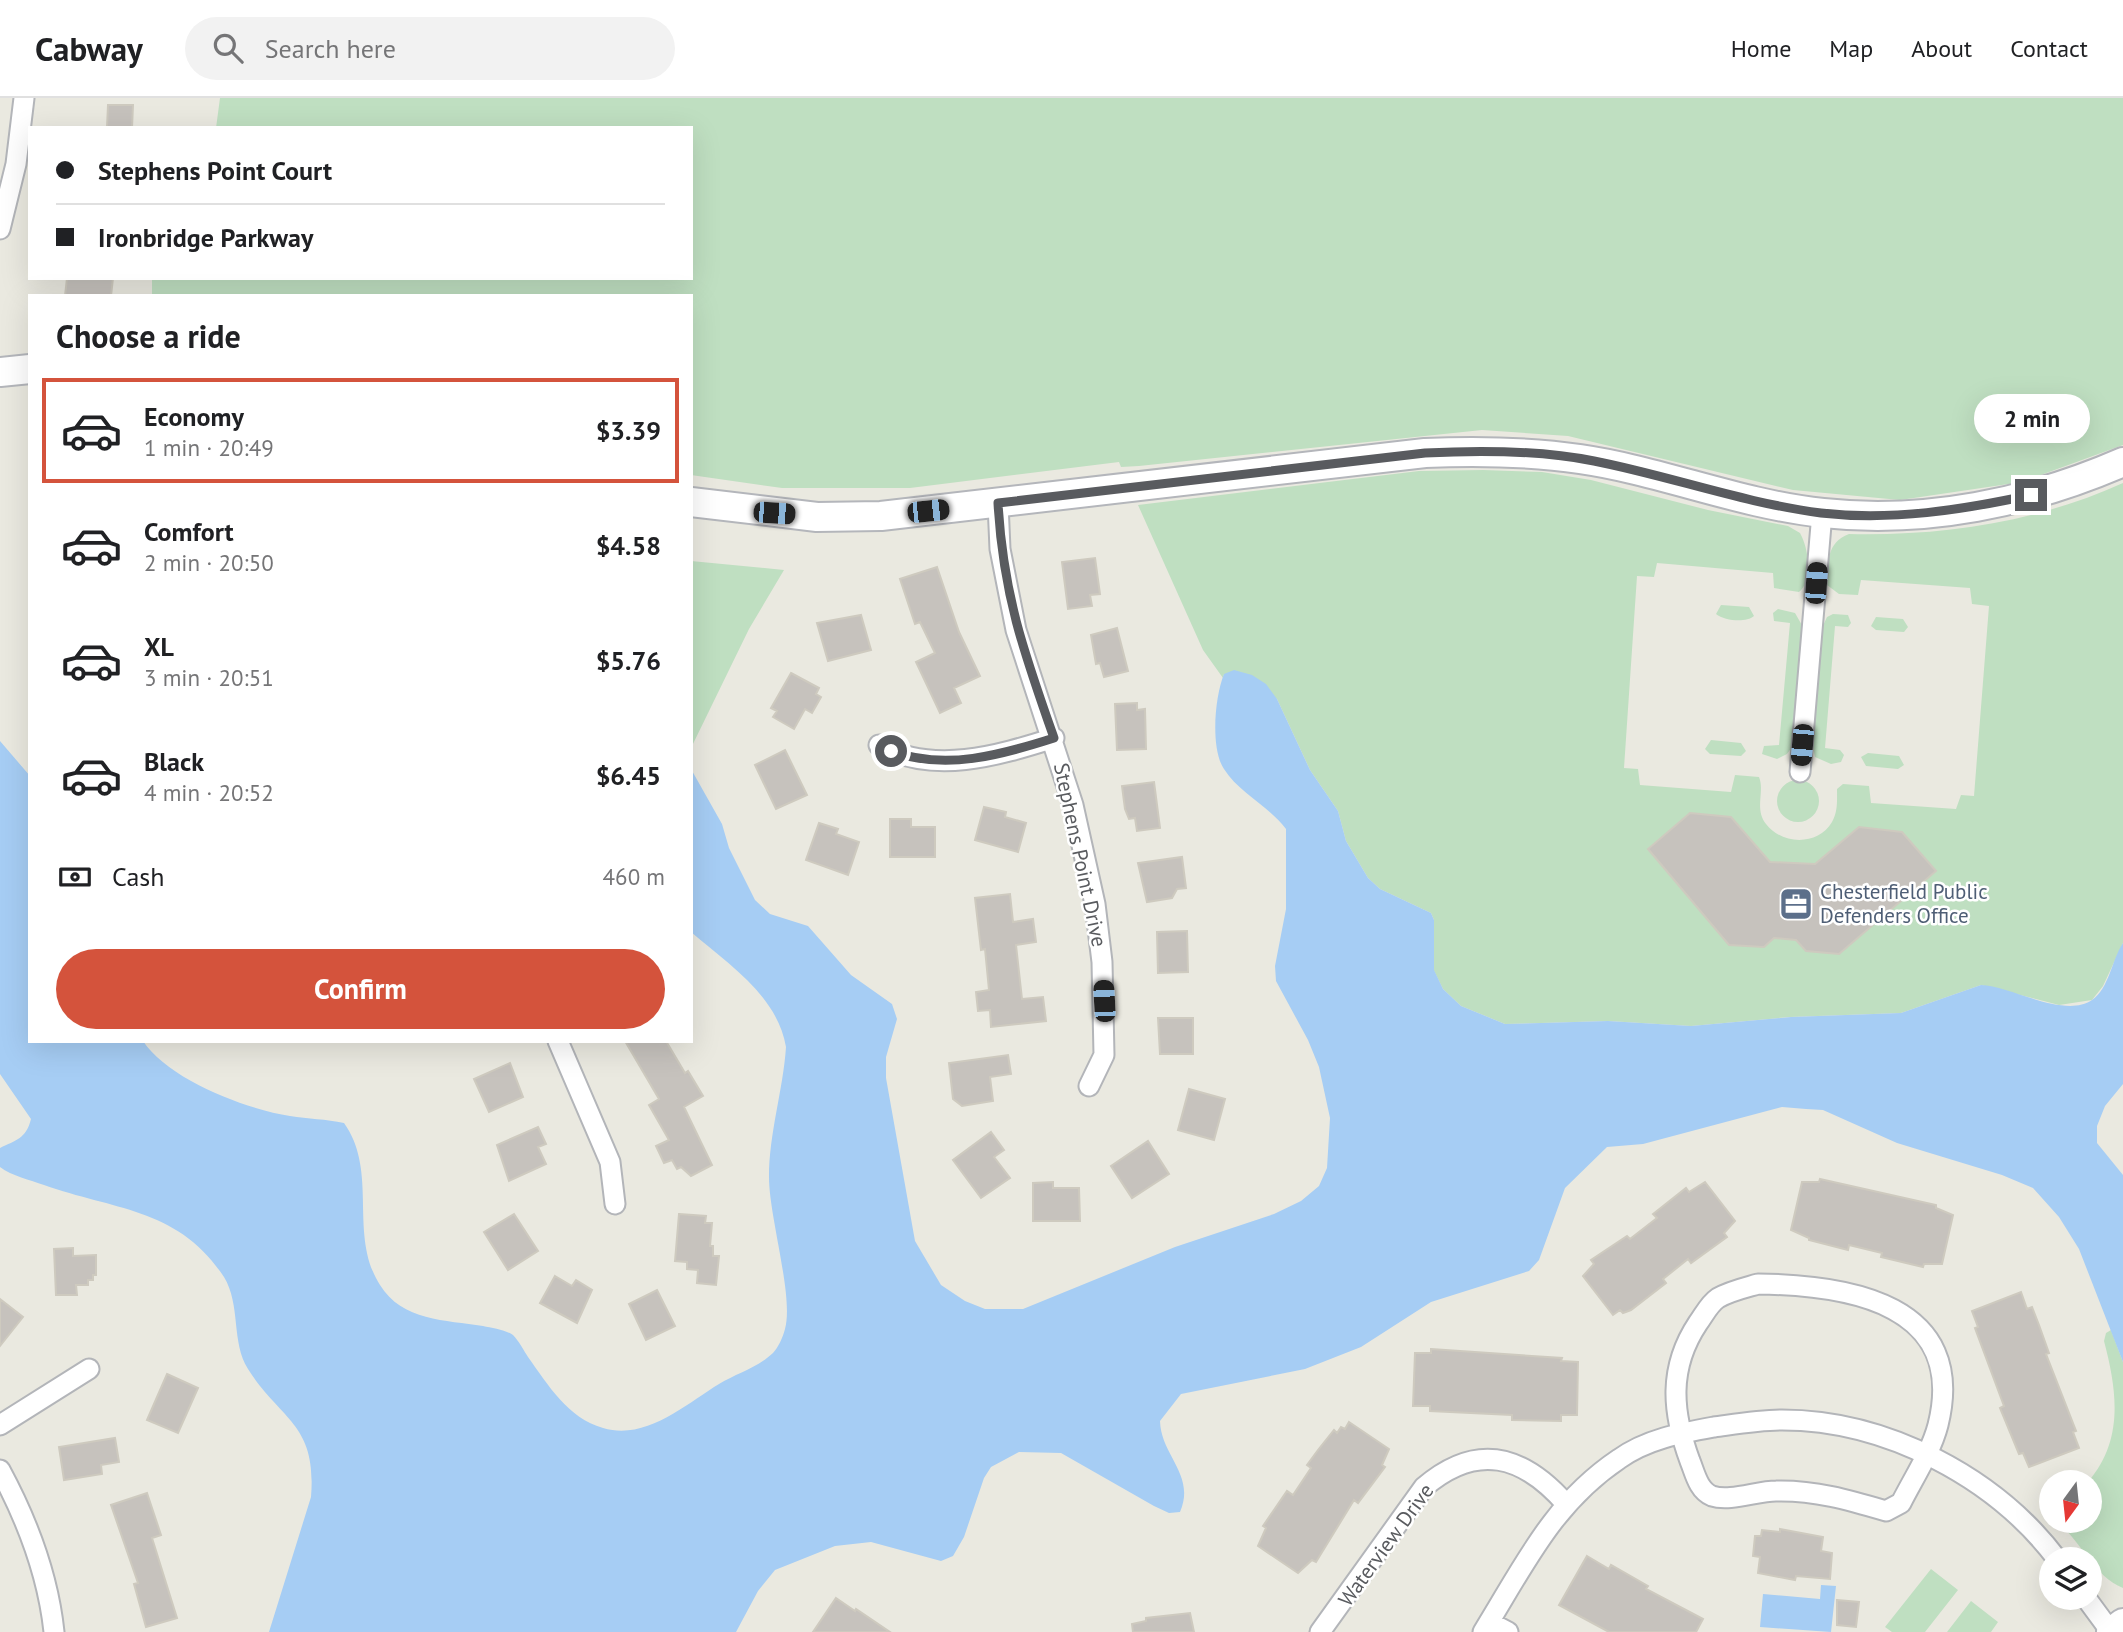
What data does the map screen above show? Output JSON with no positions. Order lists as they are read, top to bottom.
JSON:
{
  "streets": {
    "street": ["Stephens Point Drive", "Waterview Drive"]
  },
  "places": {
    "office": ["Chesterfield Public Defenders Office"]
  },
  "north": "bottom",
  "page": {
    "header": "Cabway",
    "search": "Search here",
    "nav": [
      "Home",
      "Map",
      "About",
      "Contact"
    ],
    "banner": ["Stephens Point Court", "Ironbridge Parkway"],
    "heading": "Choose a ride",
    "list": [
      {
        "name": "Economy",
        "note": "1 min · 20:49",
        "value": "$3.39"
      },
      {
        "name": "Comfort",
        "note": "2 min · 20:50",
        "value": "$4.58"
      },
      {
        "name": "XL",
        "note": "3 min · 20:51",
        "value": "$5.76"
      },
      {
        "name": "Black",
        "note": "4 min · 20:52",
        "value": "$6.45"
      }
    ],
    "bubble": "2 min",
    "pay": ["Cash", "460 m"],
    "buttons": "Confirm"
  }
}
